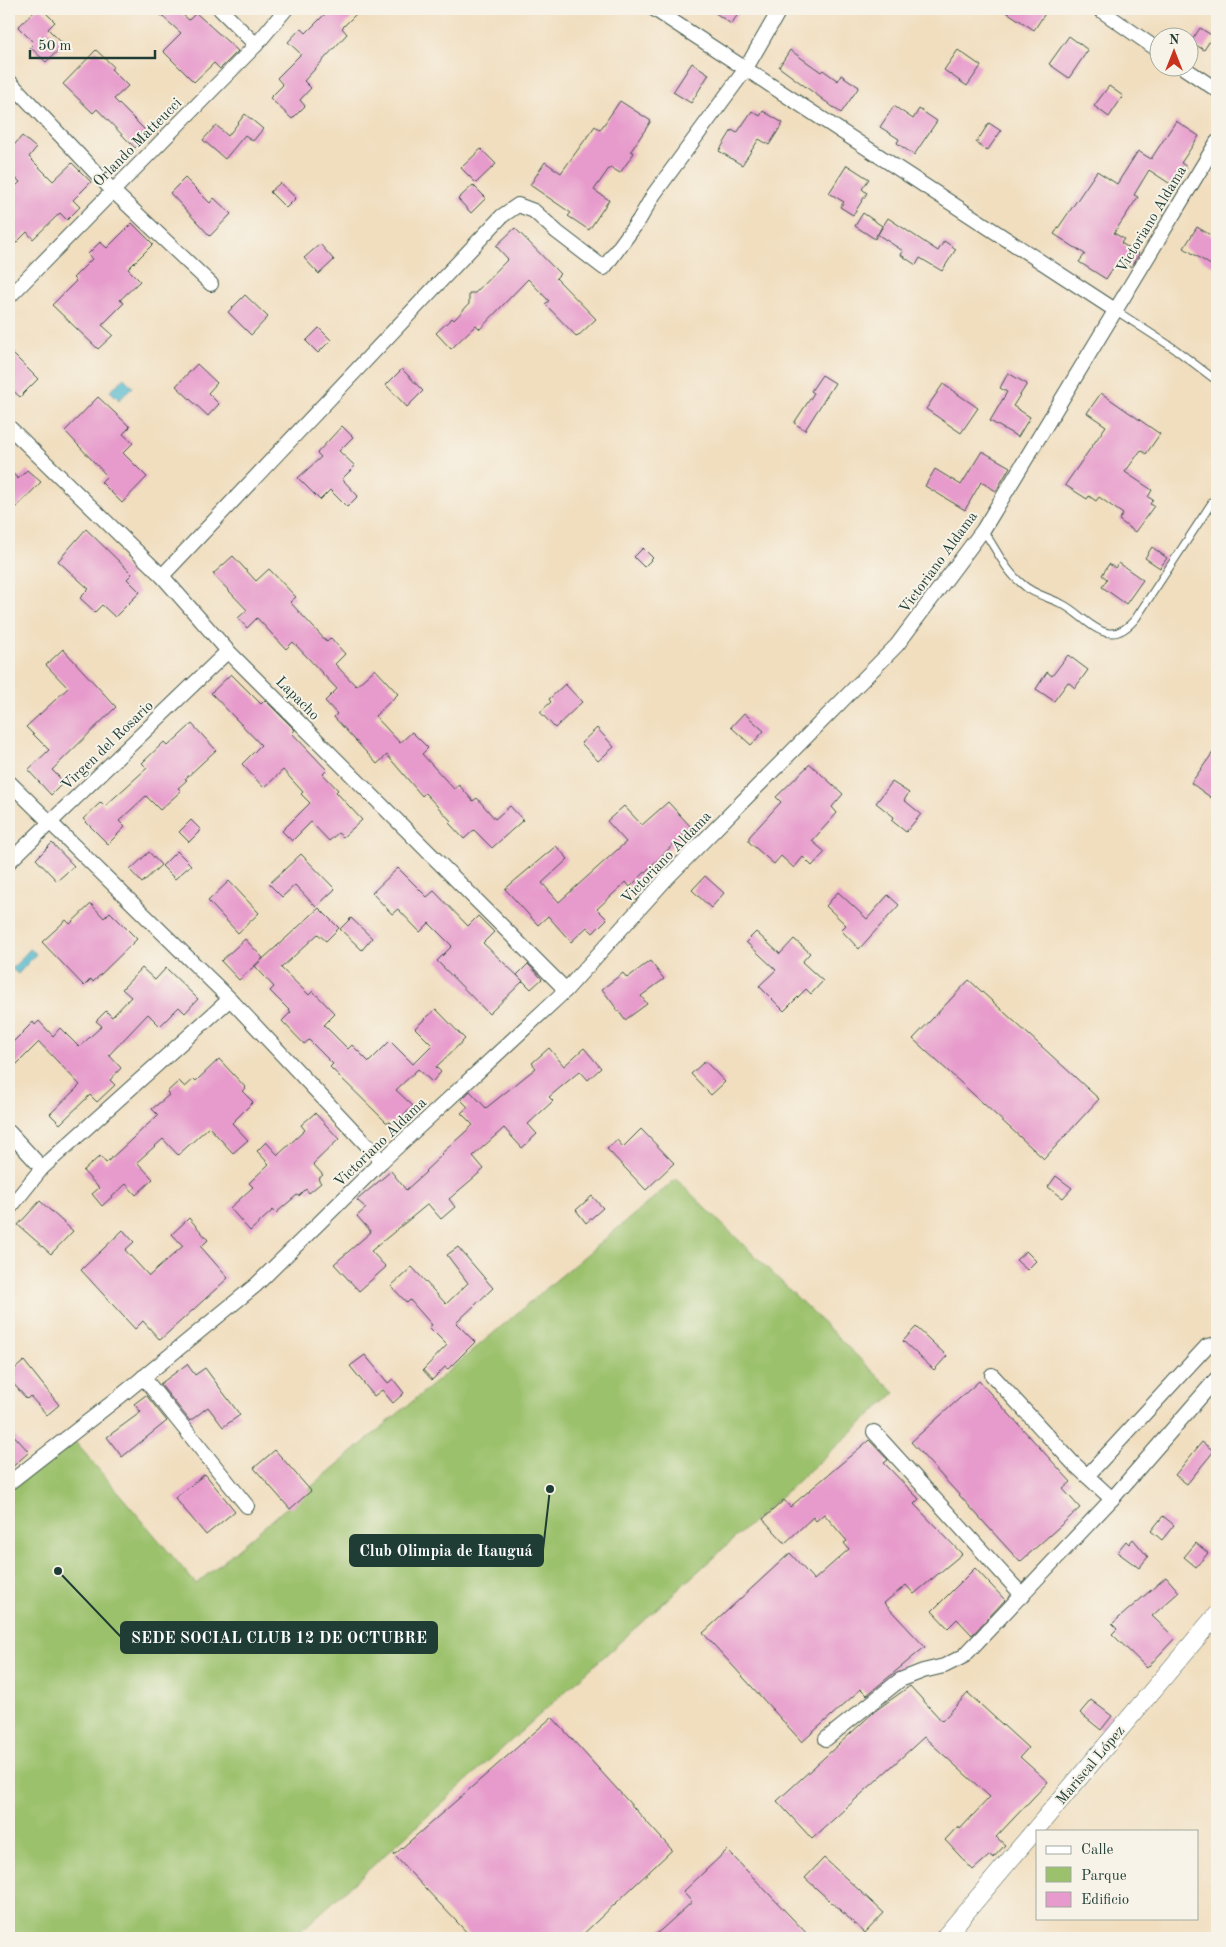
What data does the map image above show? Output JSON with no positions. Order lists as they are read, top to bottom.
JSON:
{
  "streets": {
    "street": [
      "Orlando Matteucci",
      "Victoriano Aldama",
      "Lapacho",
      "Virgen del Rosario",
      "Mariscal López"
    ]
  },
  "crossings": [
    ["Victoriano Aldama", "Lapacho"],
    ["Lapacho", "Virgen del Rosario"]
  ],
  "places": ["Club Olimpia de Itauguá", "SEDE SOCIAL CLUB 12 DE OCTUBRE"],
  "legend": ["Calle", "Parque", "Edificio"],
  "scale_bar": "50 m",
  "north": "top"
}
